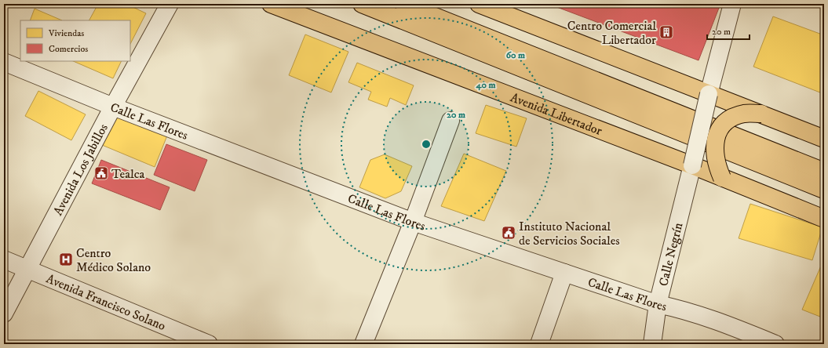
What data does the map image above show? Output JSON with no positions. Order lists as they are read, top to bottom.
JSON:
{
  "streets": {
    "main road": ["Avenida Libertador"],
    "street": [
      "Calle Las Flores",
      "Avenida Los Jabillos",
      "Calle Negrín",
      "Avenida Francisco Solano"
    ]
  },
  "crossings": [
    ["Avenida Libertador", "Calle Negrín"],
    ["Calle Las Flores", "Avenida Los Jabillos"],
    ["Calle Las Flores", "Calle Negrín"],
    ["Avenida Los Jabillos", "Avenida Francisco Solano"]
  ],
  "places": {
    "building": ["Centro Comercial Libertador"],
    "public building": ["Tealca", "Instituto Nacional de Servicios Sociales"],
    "hospital": ["Centro Médico Solano"]
  },
  "legend": ["Viviendas", "Comercios"],
  "scale_bar": "20 m",
  "rings": ["60 m", "40 m", "20 m"]
}
